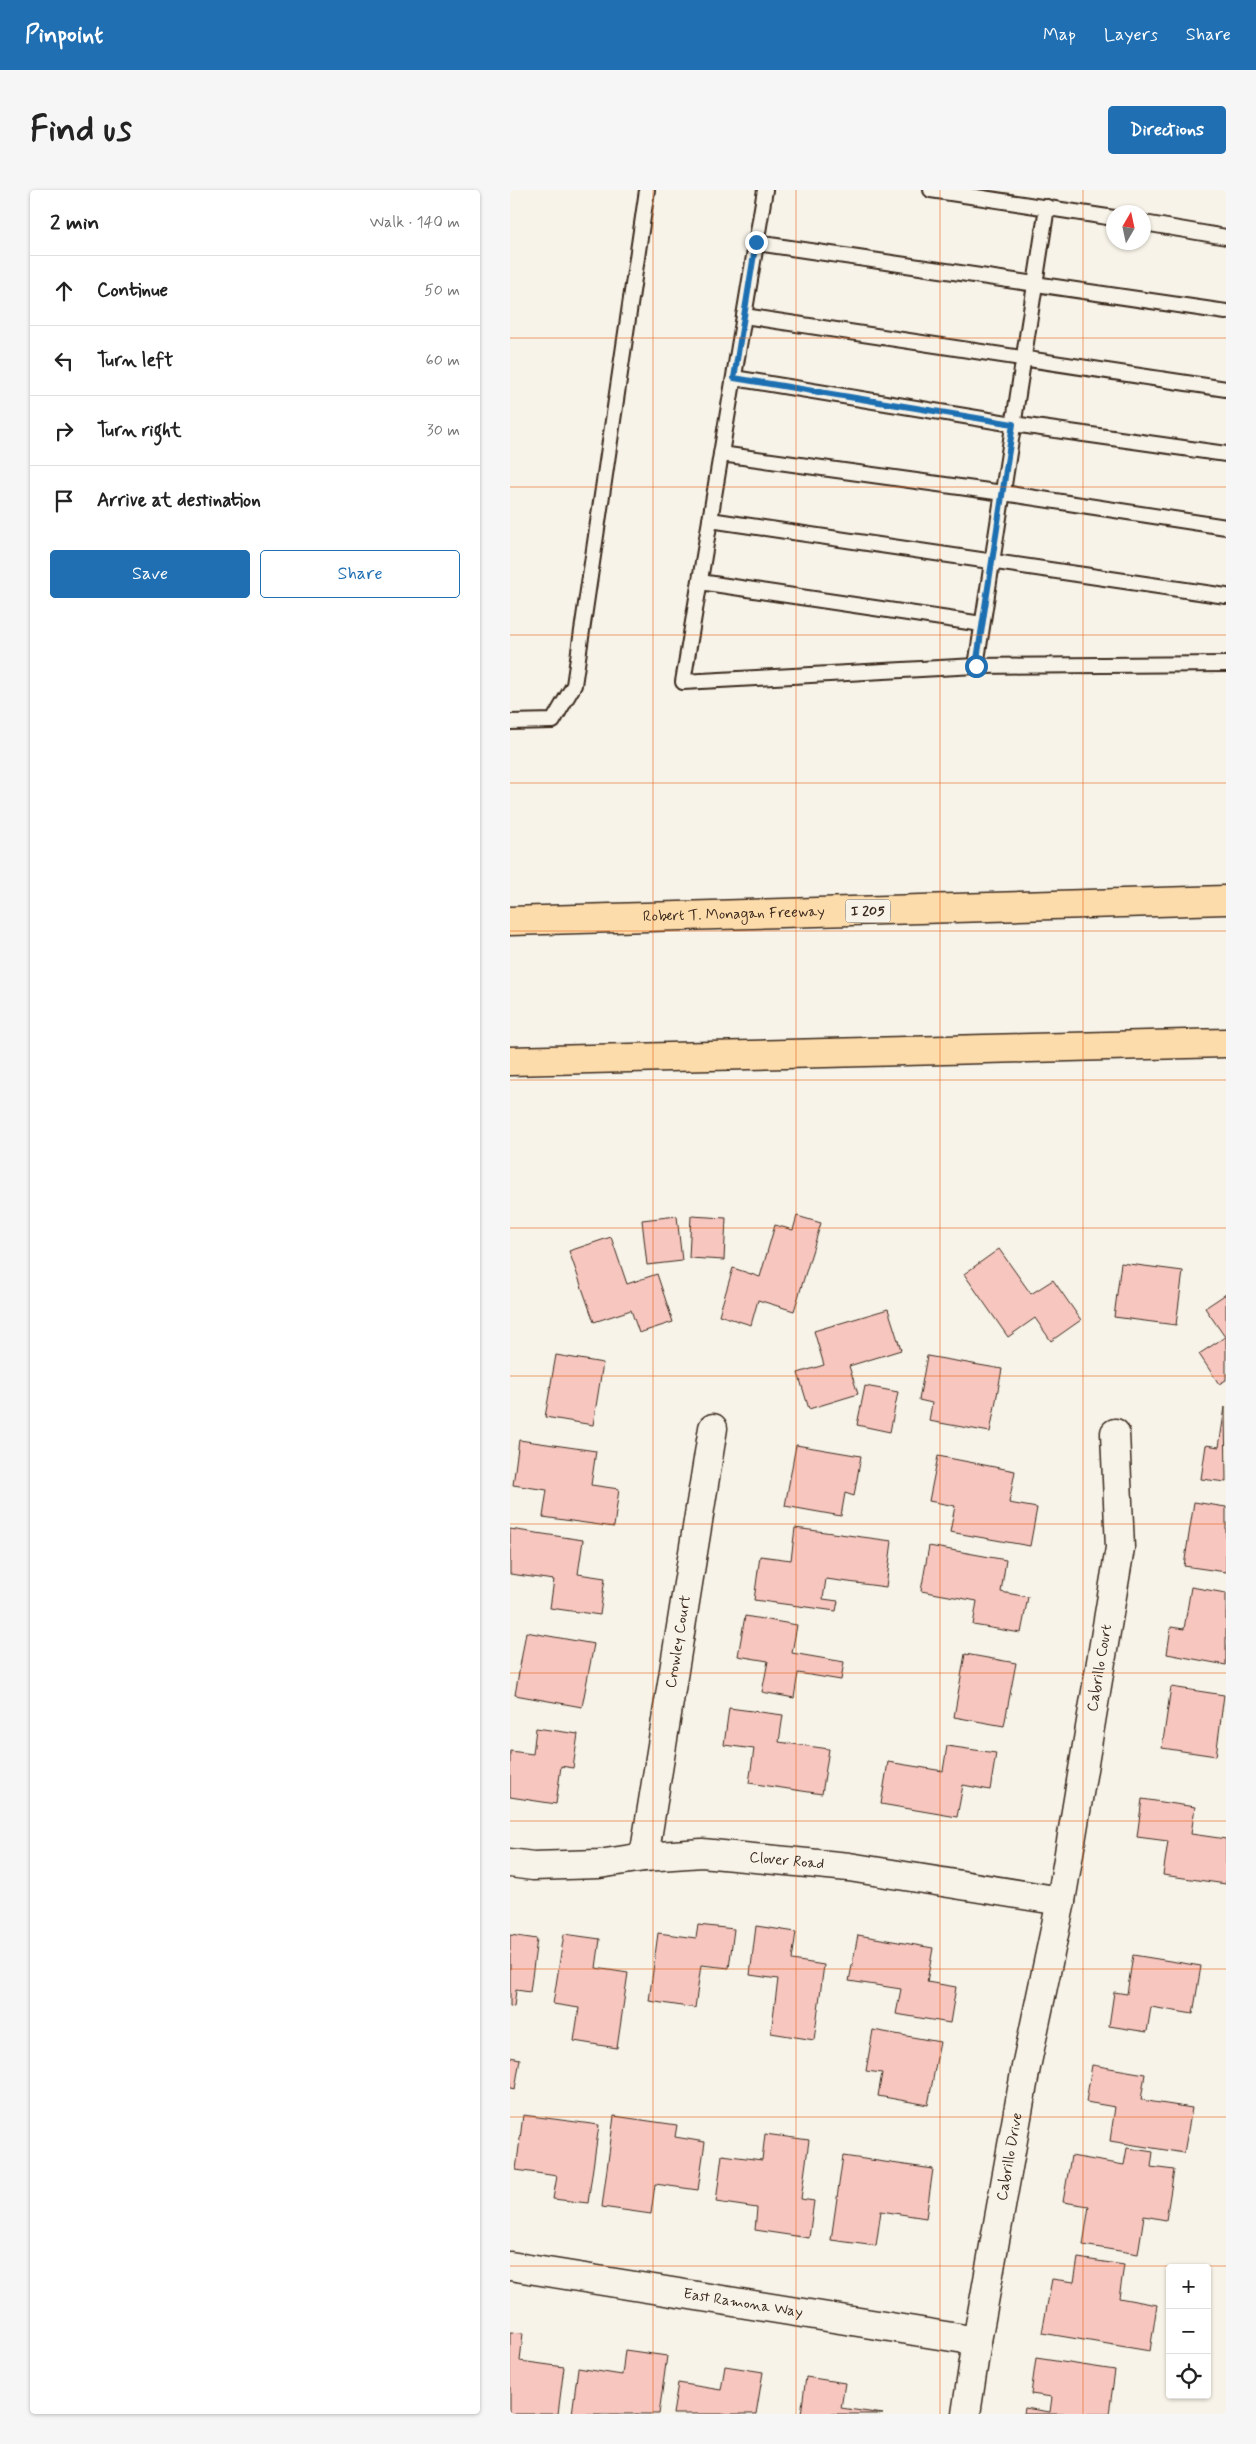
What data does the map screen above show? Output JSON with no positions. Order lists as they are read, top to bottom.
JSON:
{
  "streets": {
    "highway": ["I 205", "Robert T. Monagan Freeway"],
    "street": [
      "Crowley Court",
      "Cabrillo Court",
      "Clover Road",
      "Cabrillo Drive",
      "East Ramona Way"
    ]
  },
  "crossings": [
    ["Crowley Court", "Clover Road"],
    ["Cabrillo Court", "Clover Road"],
    ["Cabrillo Court", "Cabrillo Drive"],
    ["Clover Road", "Cabrillo Drive"],
    ["Cabrillo Drive", "East Ramona Way"]
  ],
  "north": "top",
  "page": {
    "header": "Pinpoint",
    "nav": ["Map", "Layers", "Share"],
    "buttons": [
      "Directions",
      ["Save", "Share"]
    ],
    "title": "Find us",
    "heading": ["2 min", "Walk · 140 m"],
    "list": [
      ["Continue", "50 m"],
      ["Turn left", "60 m"],
      ["Turn right", "30 m"],
      "Arrive at destination"
    ],
    "map_buttons": ["+", "−"]
  }
}
